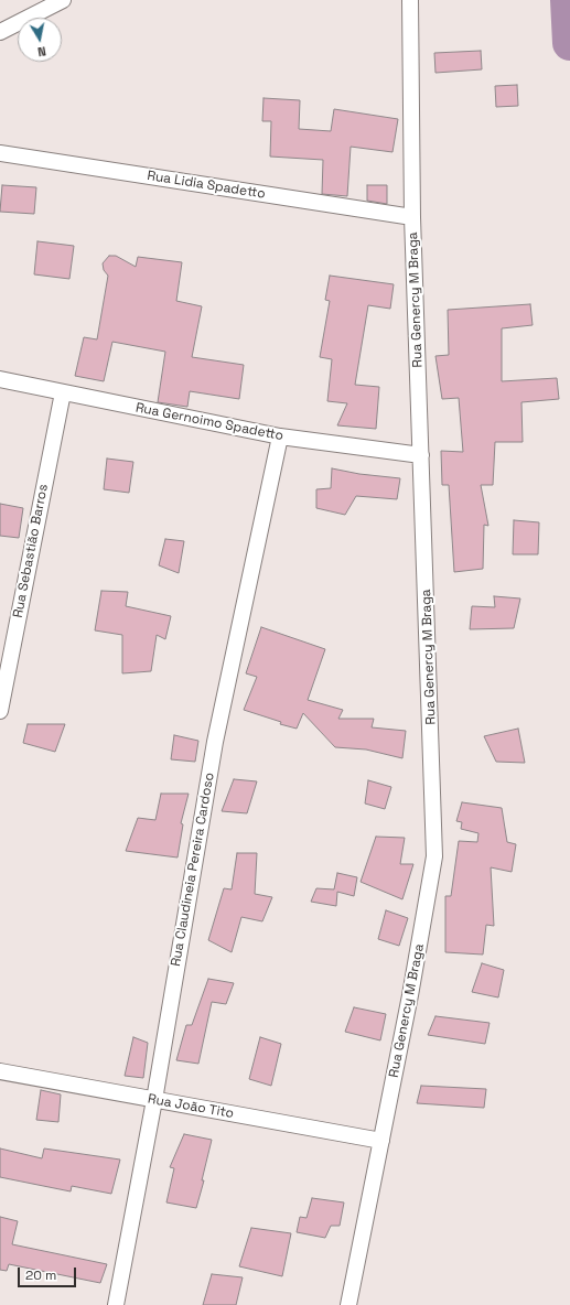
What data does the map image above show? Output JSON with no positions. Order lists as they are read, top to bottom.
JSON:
{
  "streets": {
    "street": [
      "Rua Lidia Spadetto",
      "Rua Genercy M Braga",
      "Rua Gernoimo Spadetto",
      "Rua Sebastião Barros",
      "Rua Claudineia Pereira Cardoso",
      "Rua João Tito"
    ]
  },
  "crossings": [
    ["Rua Lidia Spadetto", "Rua Genercy M Braga"],
    ["Rua Genercy M Braga", "Rua Gernoimo Spadetto"],
    ["Rua Genercy M Braga", "Rua João Tito"],
    ["Rua Gernoimo Spadetto", "Rua Sebastião Barros"],
    ["Rua Gernoimo Spadetto", "Rua Claudineia Pereira Cardoso"],
    ["Rua Claudineia Pereira Cardoso", "Rua João Tito"]
  ],
  "scale_bar": "20 m",
  "north": "bottom"
}
